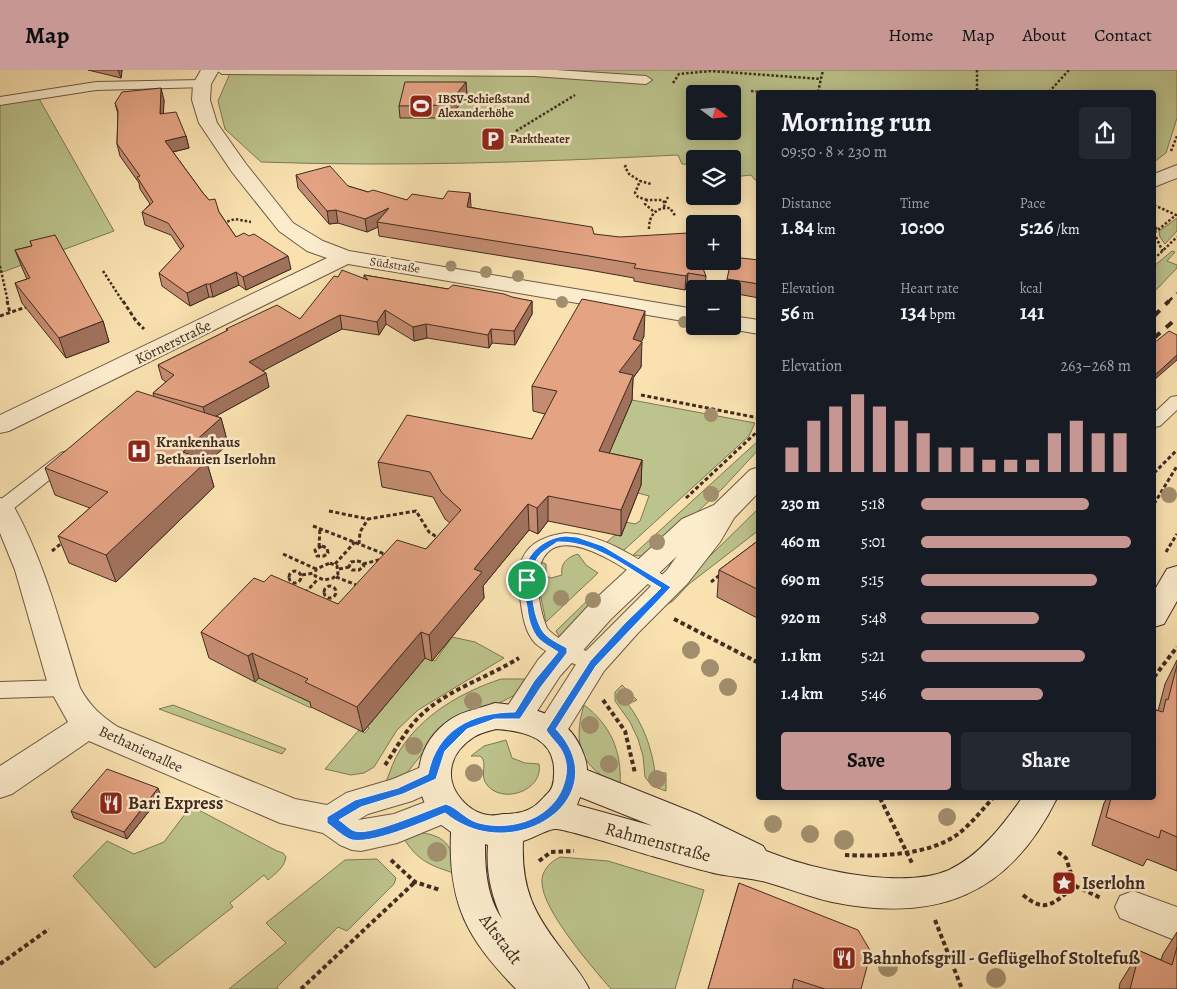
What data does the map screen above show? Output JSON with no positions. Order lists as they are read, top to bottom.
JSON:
{
  "streets": {
    "street": [
      "Südstraße",
      "Körnerstraße",
      "Bethanienallee",
      "Rahmenstraße",
      "Altstadt"
    ]
  },
  "crossings": [
    ["Südstraße", "Körnerstraße"],
    ["Bethanienallee", "Rahmenstraße"],
    ["Bethanienallee", "Altstadt"],
    ["Rahmenstraße", "Altstadt"]
  ],
  "places": {
    "sports": ["IBSV-Schießstand Alexanderhöhe"],
    "parking": ["Parktheater"],
    "hospital": ["Krankenhaus Bethanien Iserlohn"],
    "restaurant": ["Bari Express", "Bahnhofsgrill - Geflügelhof Stoltefuß"],
    "place": ["Iserlohn"]
  },
  "north": "right",
  "page": {
    "header": "Map",
    "nav": [
      "Home",
      "Map",
      "About",
      "Contact"
    ],
    "map_buttons": ["+", "−"],
    "heading": ["Morning run", "09:50 · 8 × 230 m"],
    "stats": [
      ["Distance", "1.84 km"],
      ["Time", "10:00"],
      ["Pace", "5:26 /km"],
      ["Elevation", "56 m"],
      ["Heart rate", "134 bpm"],
      ["kcal", "141"]
    ],
    "chart": ["Elevation", "263–268 m"],
    "list": [
      {
        "name": "230 m",
        "note": "5:18"
      },
      {
        "name": "460 m",
        "note": "5:01"
      },
      {
        "name": "690 m",
        "note": "5:15"
      },
      {
        "name": "920 m",
        "note": "5:48"
      },
      {
        "name": "1.1 km",
        "note": "5:21"
      },
      {
        "name": "1.4 km",
        "note": "5:46"
      }
    ],
    "buttons": ["Save", "Share"]
  }
}
